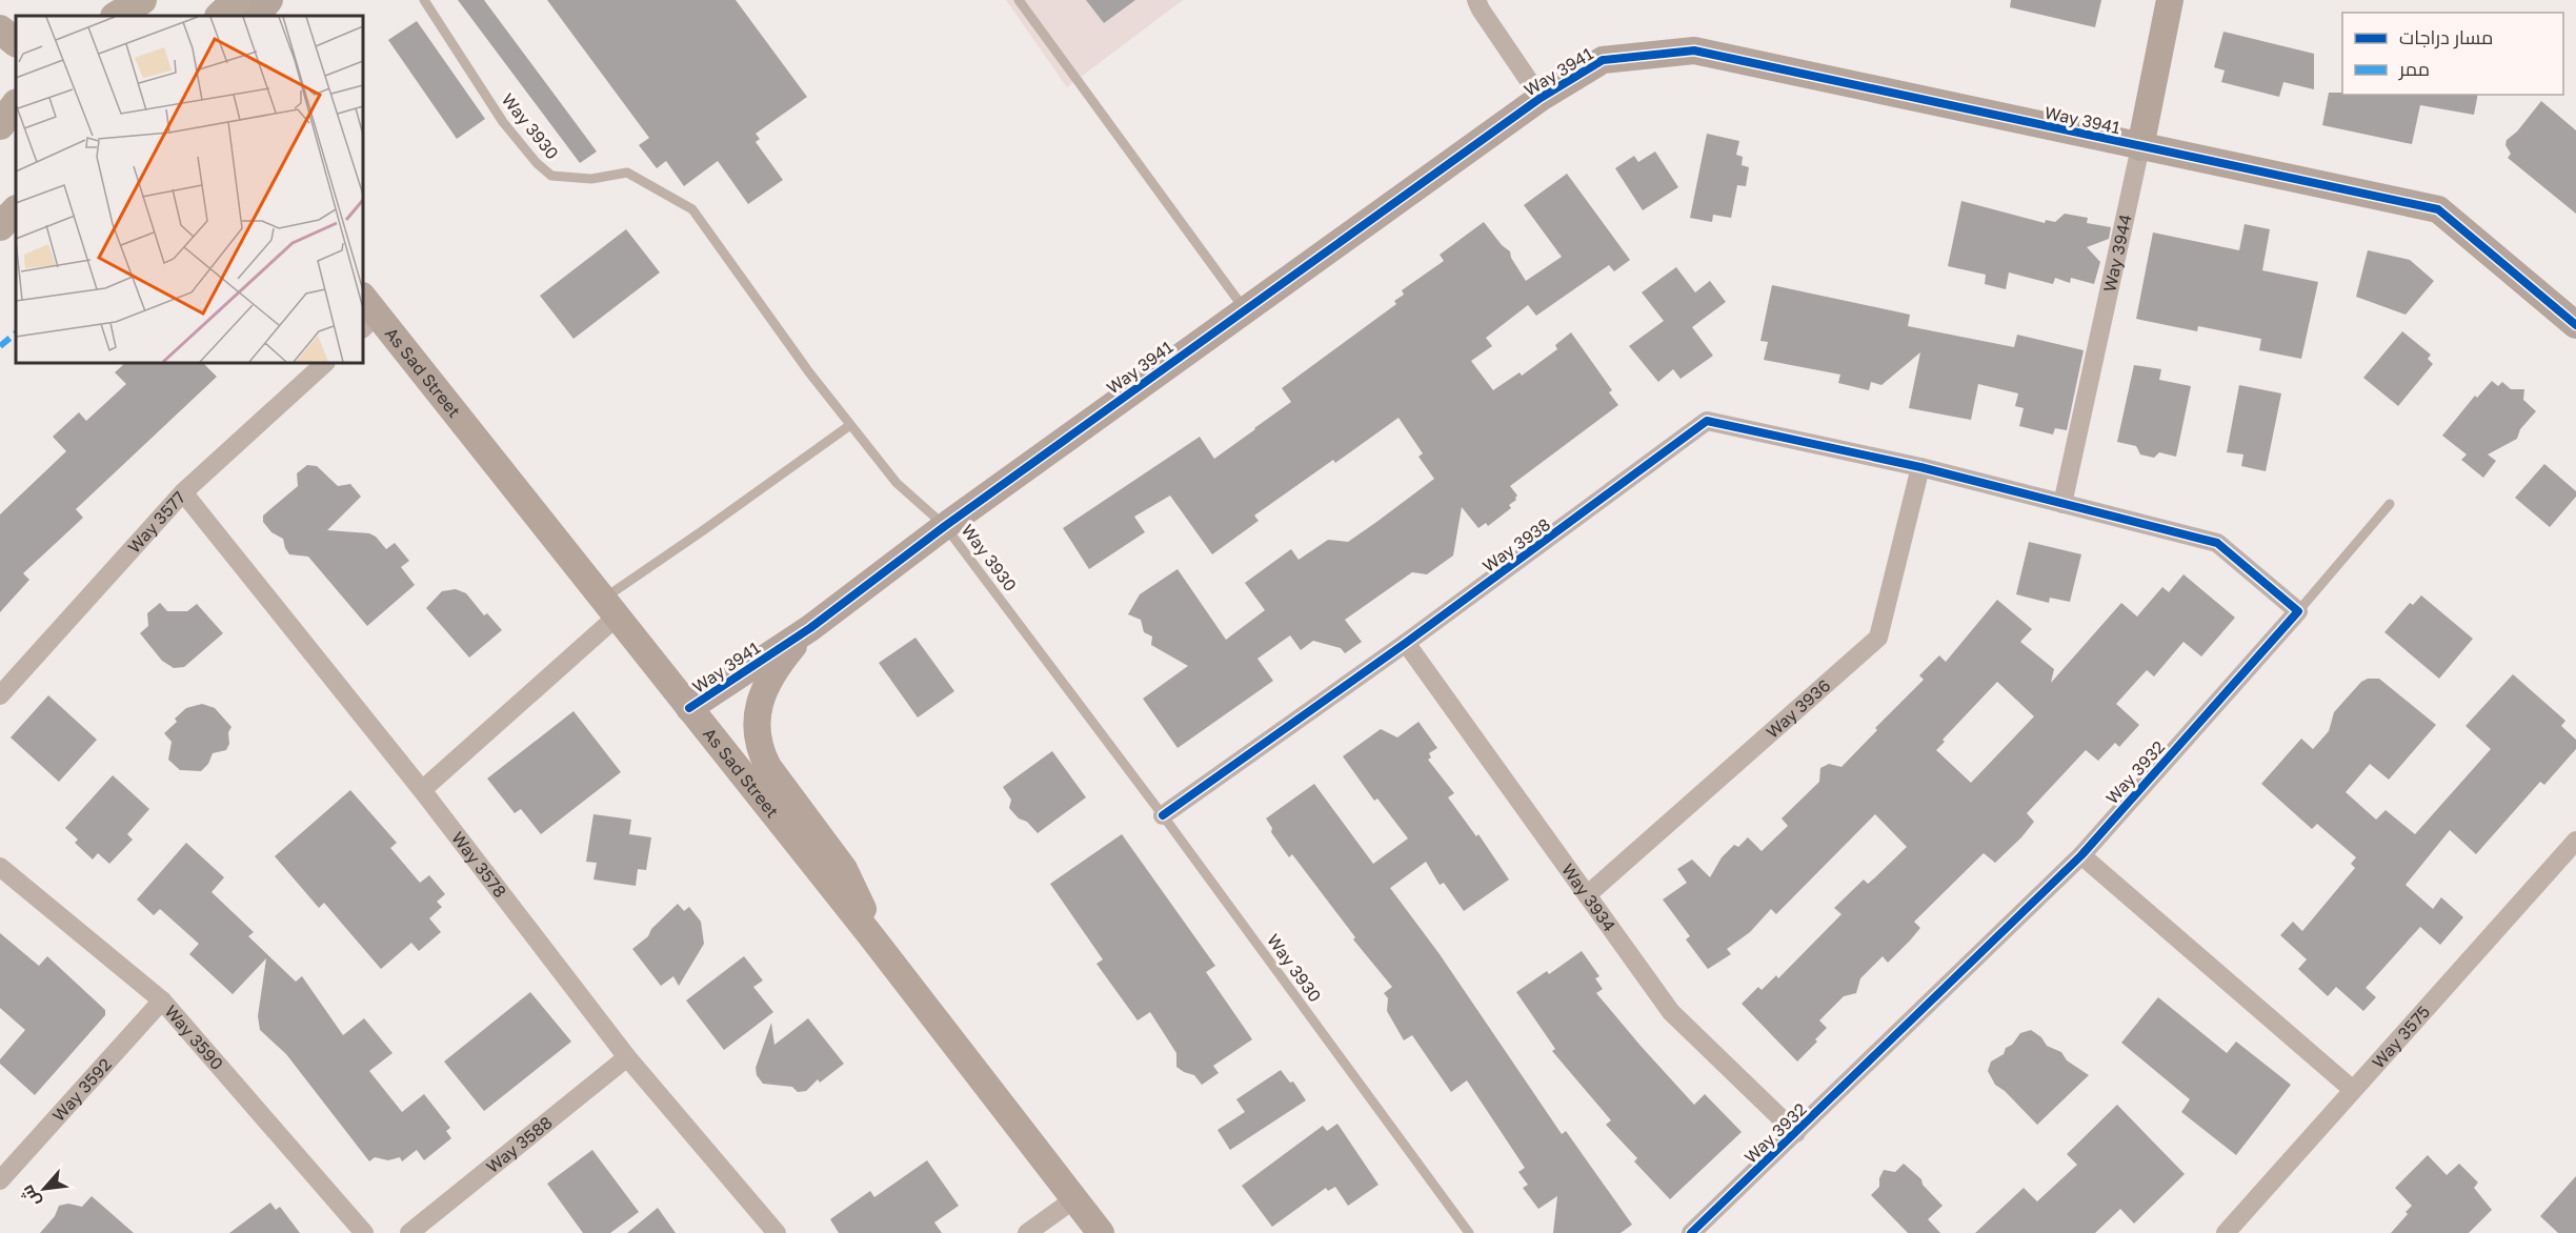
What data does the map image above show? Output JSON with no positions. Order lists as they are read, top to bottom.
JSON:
{
  "streets": {
    "street": [
      "Way 3941",
      "Way 3944",
      "As Sad Street",
      "Way 3577",
      "Way 3938",
      "Way 3936",
      "Way 3932",
      "Way 3578",
      "Way 3934",
      "Way 3575",
      "Way 3590",
      "Way 3592",
      "Way 3588"
    ],
    "lane": ["Way 3930"]
  },
  "crossings": [
    ["Way 3941", "Way 3930"],
    ["Way 3941", "Way 3944"],
    ["Way 3941", "As Sad Street"],
    ["Way 3930", "Way 3938"],
    ["Way 3577", "Way 3578"],
    ["Way 3938", "Way 3936"],
    ["Way 3938", "Way 3934"],
    ["Way 3936", "Way 3934"],
    ["Way 3932", "Way 3934"],
    ["Way 3578", "Way 3588"],
    ["Way 3590", "Way 3592"]
  ],
  "legend": ["مسار دراجات", "ممر"],
  "north": "bottom left"
}
